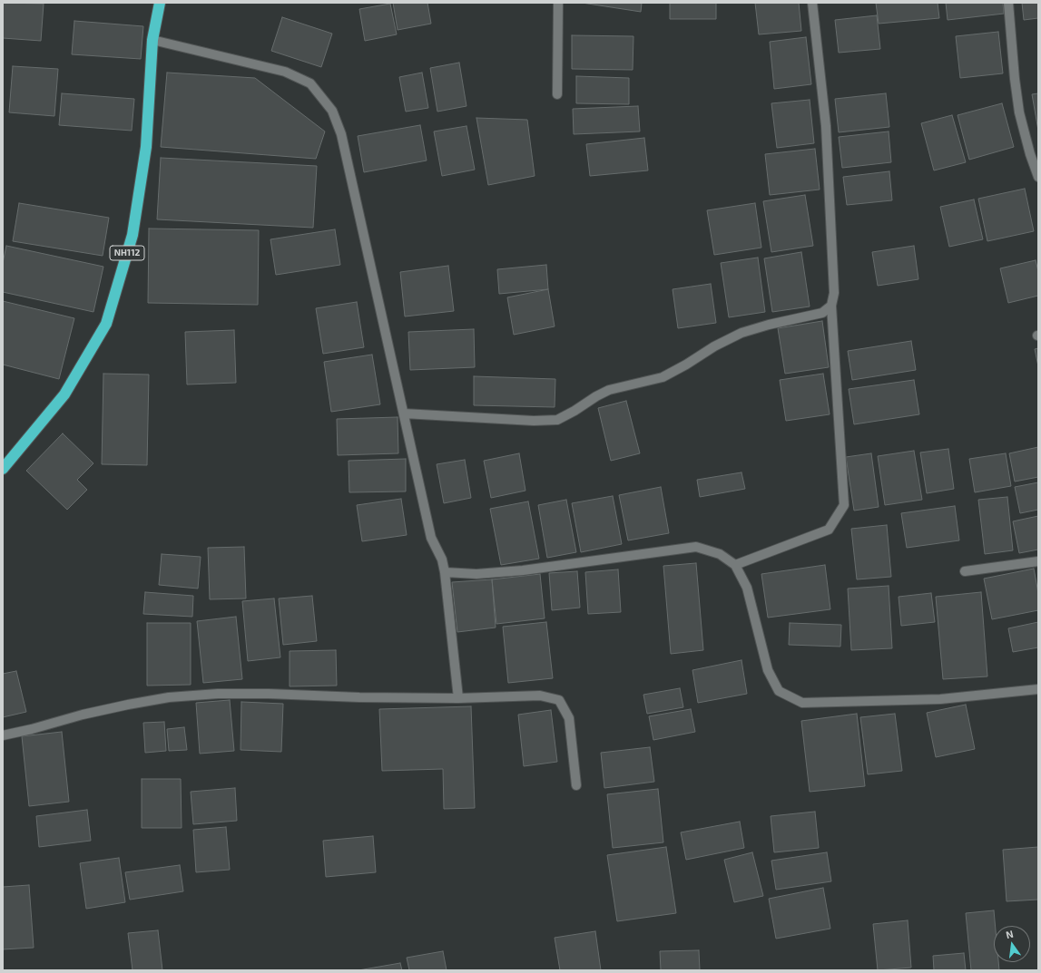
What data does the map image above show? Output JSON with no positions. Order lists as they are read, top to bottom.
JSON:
{
  "streets": {
    "highway": ["NH112"]
  },
  "north": "top"
}
